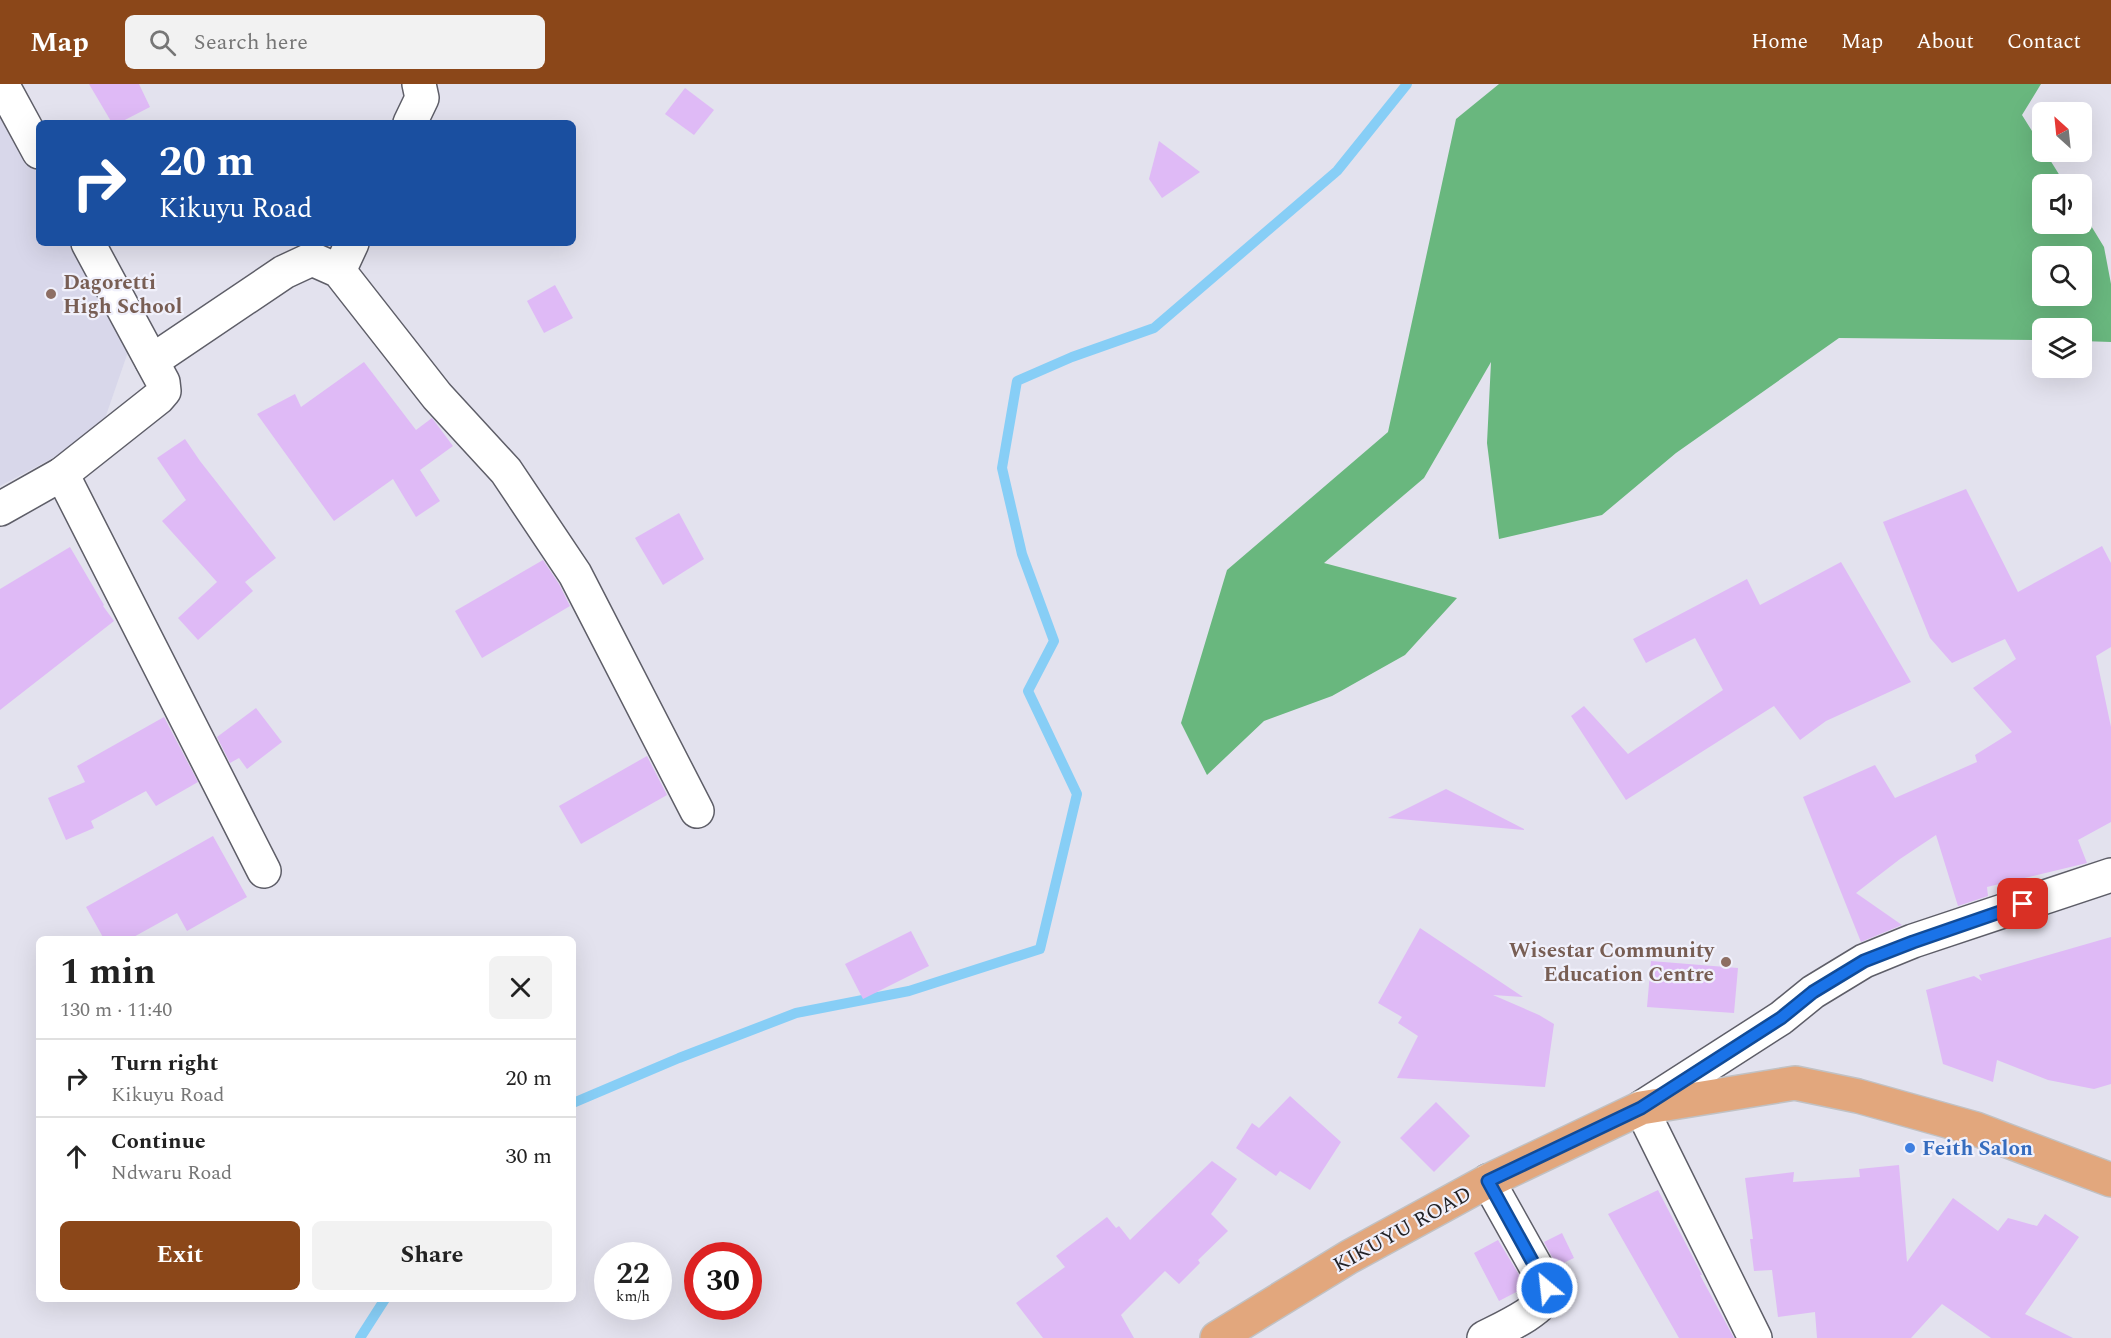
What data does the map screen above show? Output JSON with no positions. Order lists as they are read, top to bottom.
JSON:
{
  "streets": {
    "main road": ["KIKUYU ROAD"]
  },
  "places": ["Dagoretti High School", "Wisestar Community Education Centre", "Feith Salon"],
  "north": "top left",
  "page": {
    "header": "Map",
    "search": "Search here",
    "nav": [
      "Home",
      "Map",
      "About",
      "Contact"
    ],
    "turn": ["20 m", "Kikuyu Road"],
    "heading": ["1 min", "130 m · 11:40"],
    "list": [
      {
        "name": "Turn right",
        "note": "Kikuyu Road",
        "value": "20 m"
      },
      {
        "name": "Continue",
        "note": "Ndwaru Road",
        "value": "30 m"
      }
    ],
    "buttons": ["Exit", "Share"],
    "speed": "22 km/h",
    "limit": "30"
  }
}
